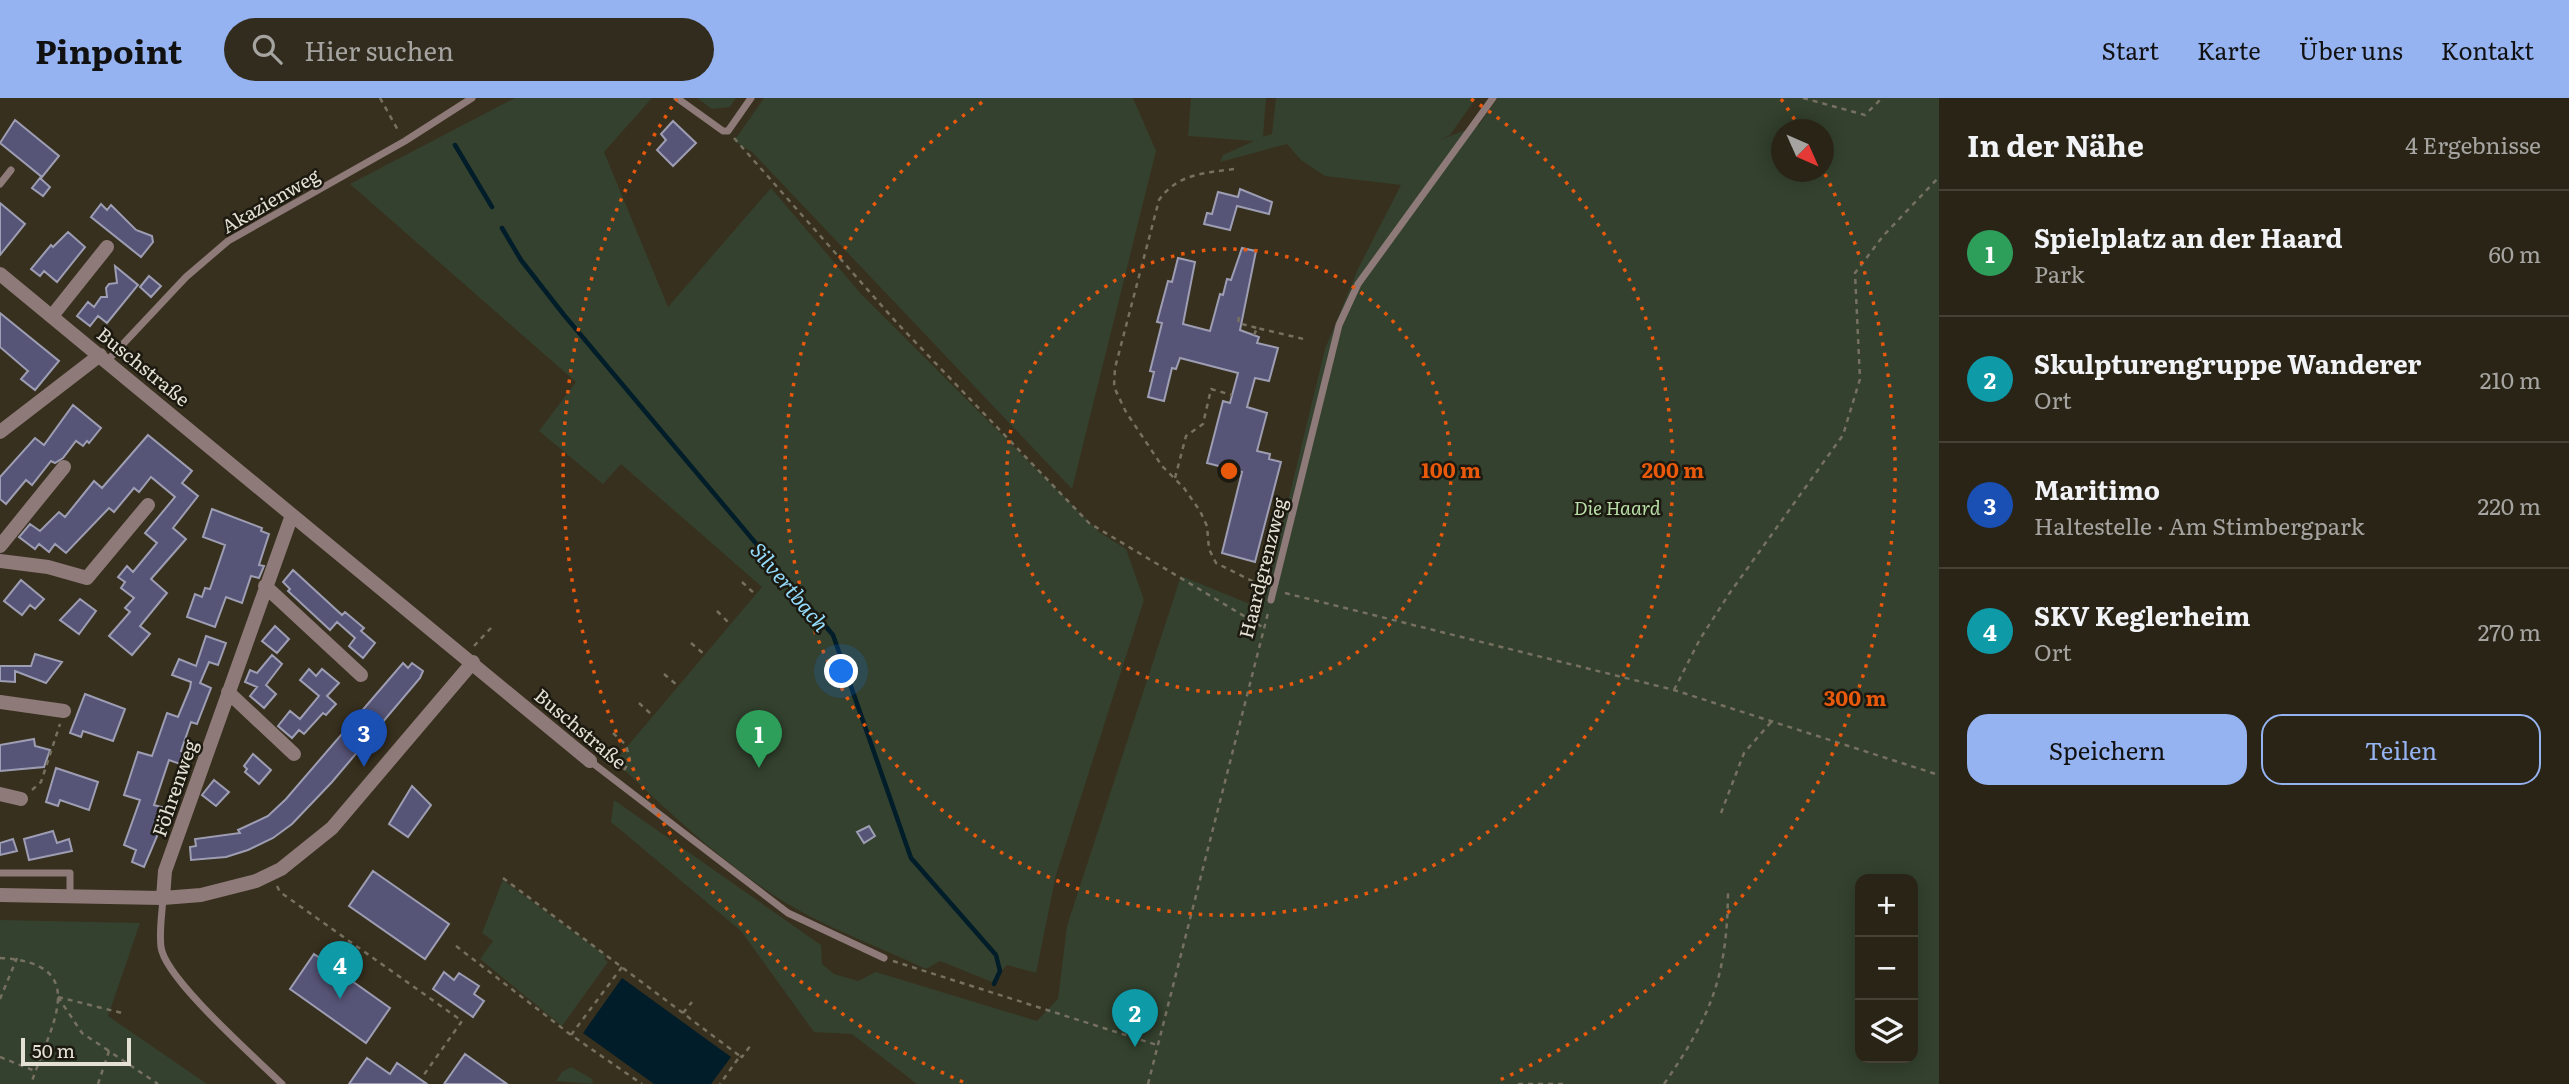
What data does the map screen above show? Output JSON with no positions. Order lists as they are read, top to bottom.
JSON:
{
  "streets": {
    "street": ["Buschstraße", "Föhrenweg"],
    "lane": ["Akazienweg", "Haardgrenzweg"]
  },
  "crossings": [
    ["Akazienweg", "Buschstraße"],
    ["Buschstraße", "Föhrenweg"]
  ],
  "water": ["Silvertbach"],
  "parks": ["Die Haard"],
  "scale_bar": "50 m",
  "north": "bottom right",
  "page": {
    "header": "Pinpoint",
    "search": "Hier suchen",
    "nav": [
      "Start",
      "Karte",
      "Über uns",
      "Kontakt"
    ],
    "heading": ["In der Nähe", "4 Ergebnisse"],
    "list": [
      {
        "mark": "1",
        "name": "Spielplatz an der Haard",
        "note": "Park",
        "value": "60 m"
      },
      {
        "mark": "2",
        "name": "Skulpturengruppe Wanderer",
        "note": "Ort",
        "value": "210 m"
      },
      {
        "mark": "3",
        "name": "Maritimo",
        "note": "Haltestelle · Am Stimbergpark",
        "value": "220 m"
      },
      {
        "mark": "4",
        "name": "SKV Keglerheim",
        "note": "Ort",
        "value": "270 m"
      }
    ],
    "buttons": ["Speichern", "Teilen"],
    "pins": [
      "3",
      "1",
      "4",
      "2"
    ],
    "map_buttons": ["+", "−"],
    "scale": "50 m"
  },
  "rings": ["100 m", "200 m", "300 m"]
}
